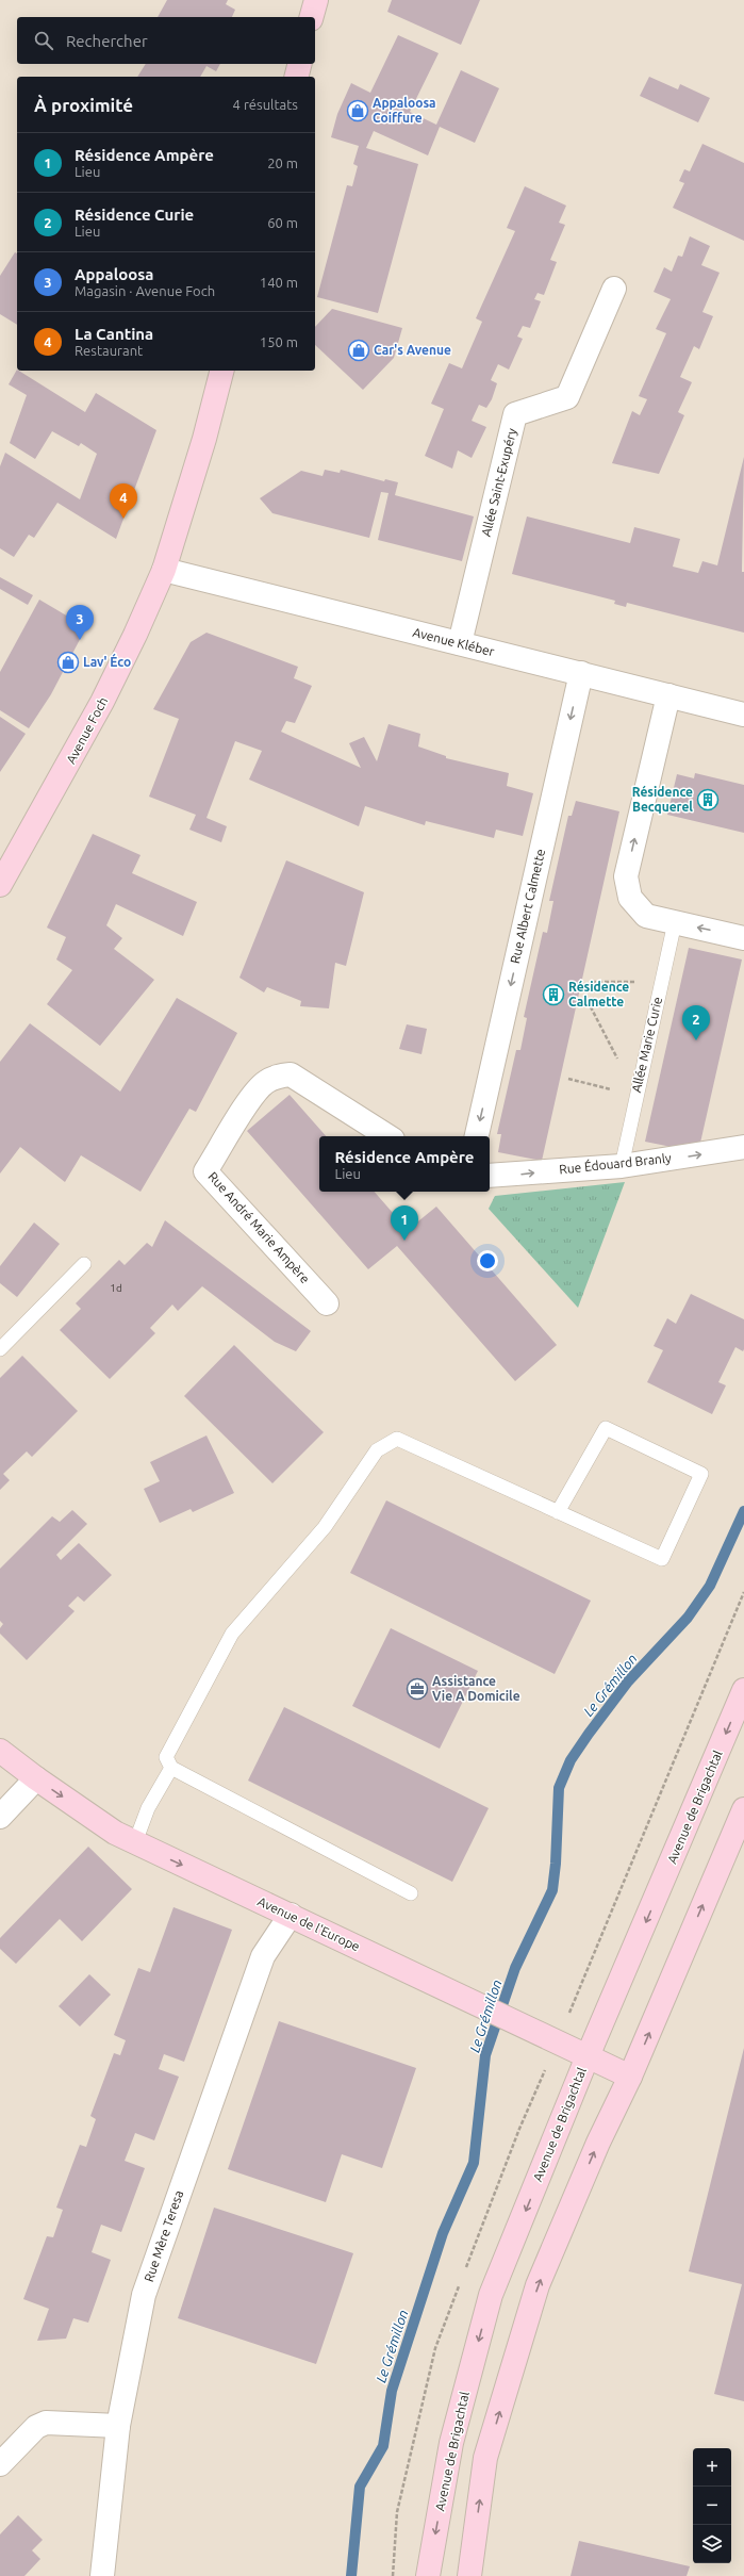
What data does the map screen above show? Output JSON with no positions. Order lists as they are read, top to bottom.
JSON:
{
  "streets": {
    "main road": ["Avenue Foch", "Avenue de Brigachtal", "Avenue de l'Europe"],
    "street": [
      "Allée Saint-Exupéry",
      "Avenue Kléber",
      "Rue Albert Calmette",
      "Rue Édouard Branly",
      "Rue André Marie Ampère",
      "Rue Mère Teresa"
    ],
    "lane": ["Allée Marie Curie"]
  },
  "crossings": [
    ["Allée Saint-Exupéry", "Avenue Kléber"],
    ["Avenue Kléber", "Avenue Foch"],
    ["Avenue Kléber", "Rue Albert Calmette"],
    ["Allée Marie Curie", "Rue Édouard Branly"],
    ["Avenue de Brigachtal", "Avenue de l'Europe"],
    ["Avenue de l'Europe", "Rue Mère Teresa"]
  ],
  "one_way": ["Rue Albert Calmette", "Rue Édouard Branly", "Avenue de l'Europe"],
  "water": ["Le Grémillon"],
  "places": {
    "shop": ["Appaloosa Coiffure", "Car's Avenue", "Lav' Éco"],
    "building": ["Résidence Becquerel", "Résidence Calmette"],
    "office": ["Assistance Vie A Domicile"]
  },
  "house_numbers": ["1d"],
  "page": {
    "search": "Rechercher",
    "heading": ["À proximité", "4 résultats"],
    "list": [
      {
        "mark": "1",
        "name": "Résidence Ampère",
        "note": "Lieu",
        "value": "20 m"
      },
      {
        "mark": "2",
        "name": "Résidence Curie",
        "note": "Lieu",
        "value": "60 m"
      },
      {
        "mark": "3",
        "name": "Appaloosa",
        "note": "Magasin · Avenue Foch",
        "value": "140 m"
      },
      {
        "mark": "4",
        "name": "La Cantina",
        "note": "Restaurant",
        "value": "150 m"
      }
    ],
    "pins": [
      "4",
      "3",
      "2",
      "1"
    ],
    "popup": ["Résidence Ampère", "Lieu"],
    "map_buttons": ["+", "−"]
  }
}
